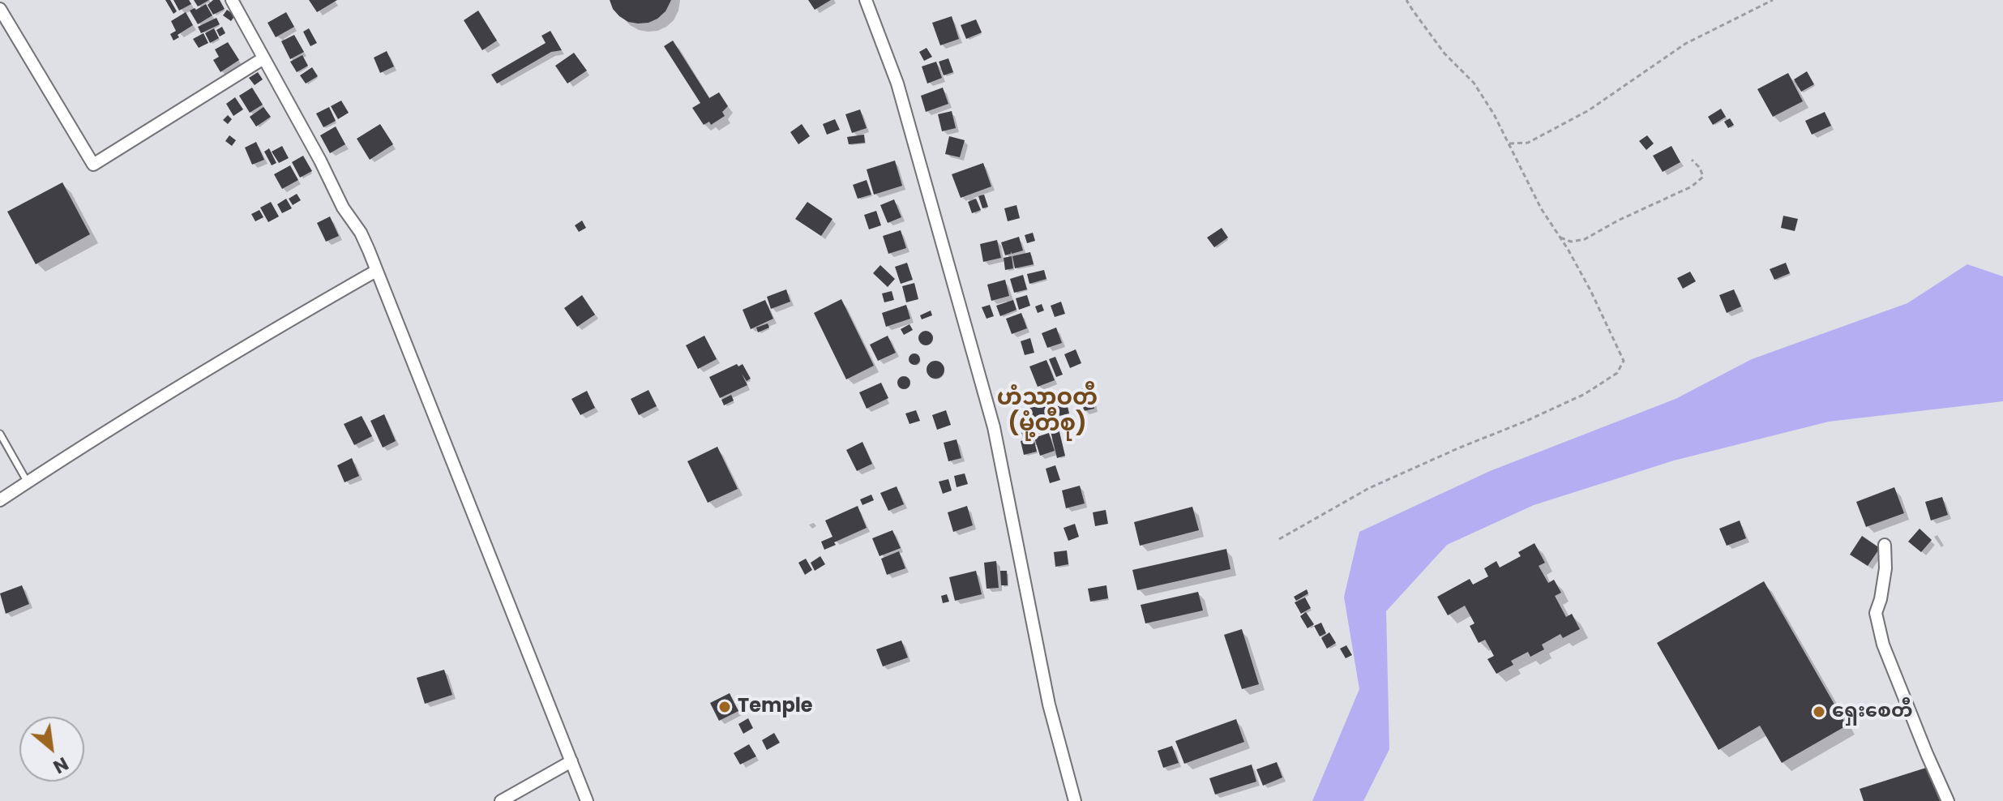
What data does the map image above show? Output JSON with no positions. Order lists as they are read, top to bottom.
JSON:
{
  "districts": ["ဟံသာဝတီ (မုံ့တီစု)"],
  "places": ["Temple", "ရှေးစေတီ"],
  "north": "bottom right"
}
